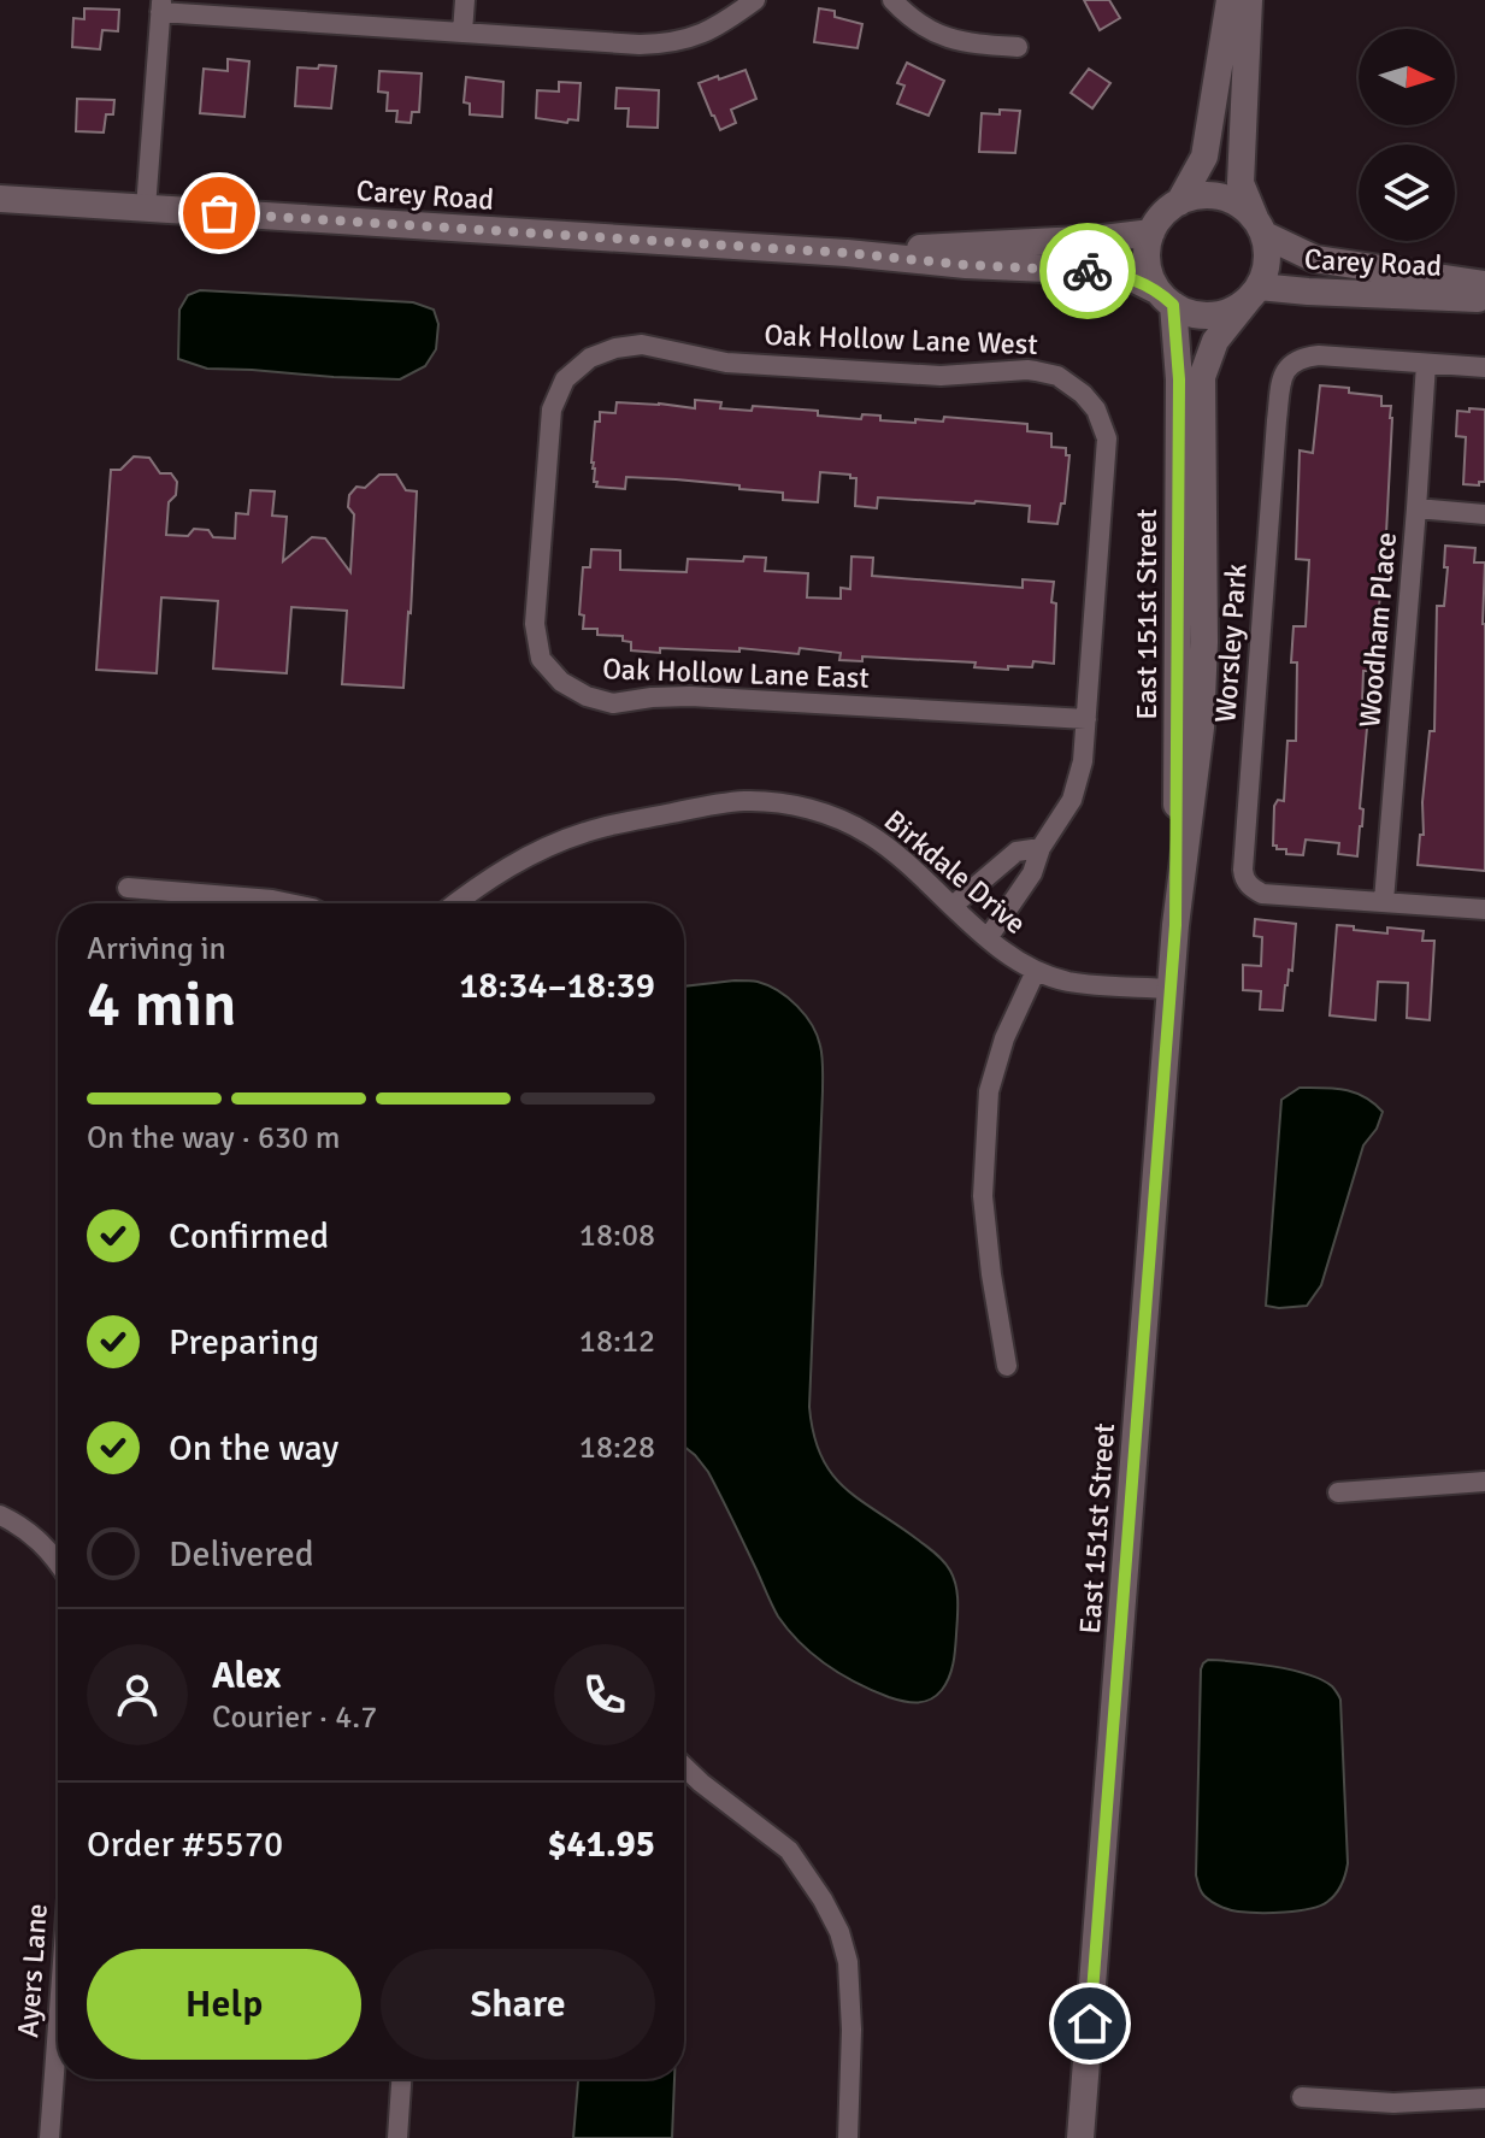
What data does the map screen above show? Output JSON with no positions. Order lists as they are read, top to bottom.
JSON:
{
  "streets": {
    "street": [
      "Carey Road",
      "Oak Hollow Lane West",
      "East 151st Street",
      "Woodham Place",
      "Worsley Park",
      "Oak Hollow Lane East",
      "Birkdale Drive",
      "Ayers Lane"
    ]
  },
  "crossings": [
    ["Carey Road", "East 151st Street"],
    ["Oak Hollow Lane West", "Oak Hollow Lane East"],
    ["Oak Hollow Lane West", "Birkdale Drive"],
    ["East 151st Street", "Birkdale Drive"],
    ["Woodham Place", "Worsley Park"]
  ],
  "north": "right",
  "page": {
    "heading": ["4 min", "Arriving in", "18:34–18:39"],
    "panel": [
      "Alex",
      "Courier · 4.7",
      "Order #5570",
      "$41.95"
    ],
    "bar": "On the way · 630 m",
    "list": [
      ["Confirmed", "18:08"],
      ["Preparing", "18:12"],
      ["On the way", "18:28"],
      "Delivered"
    ],
    "buttons": ["Help", "Share"]
  }
}
